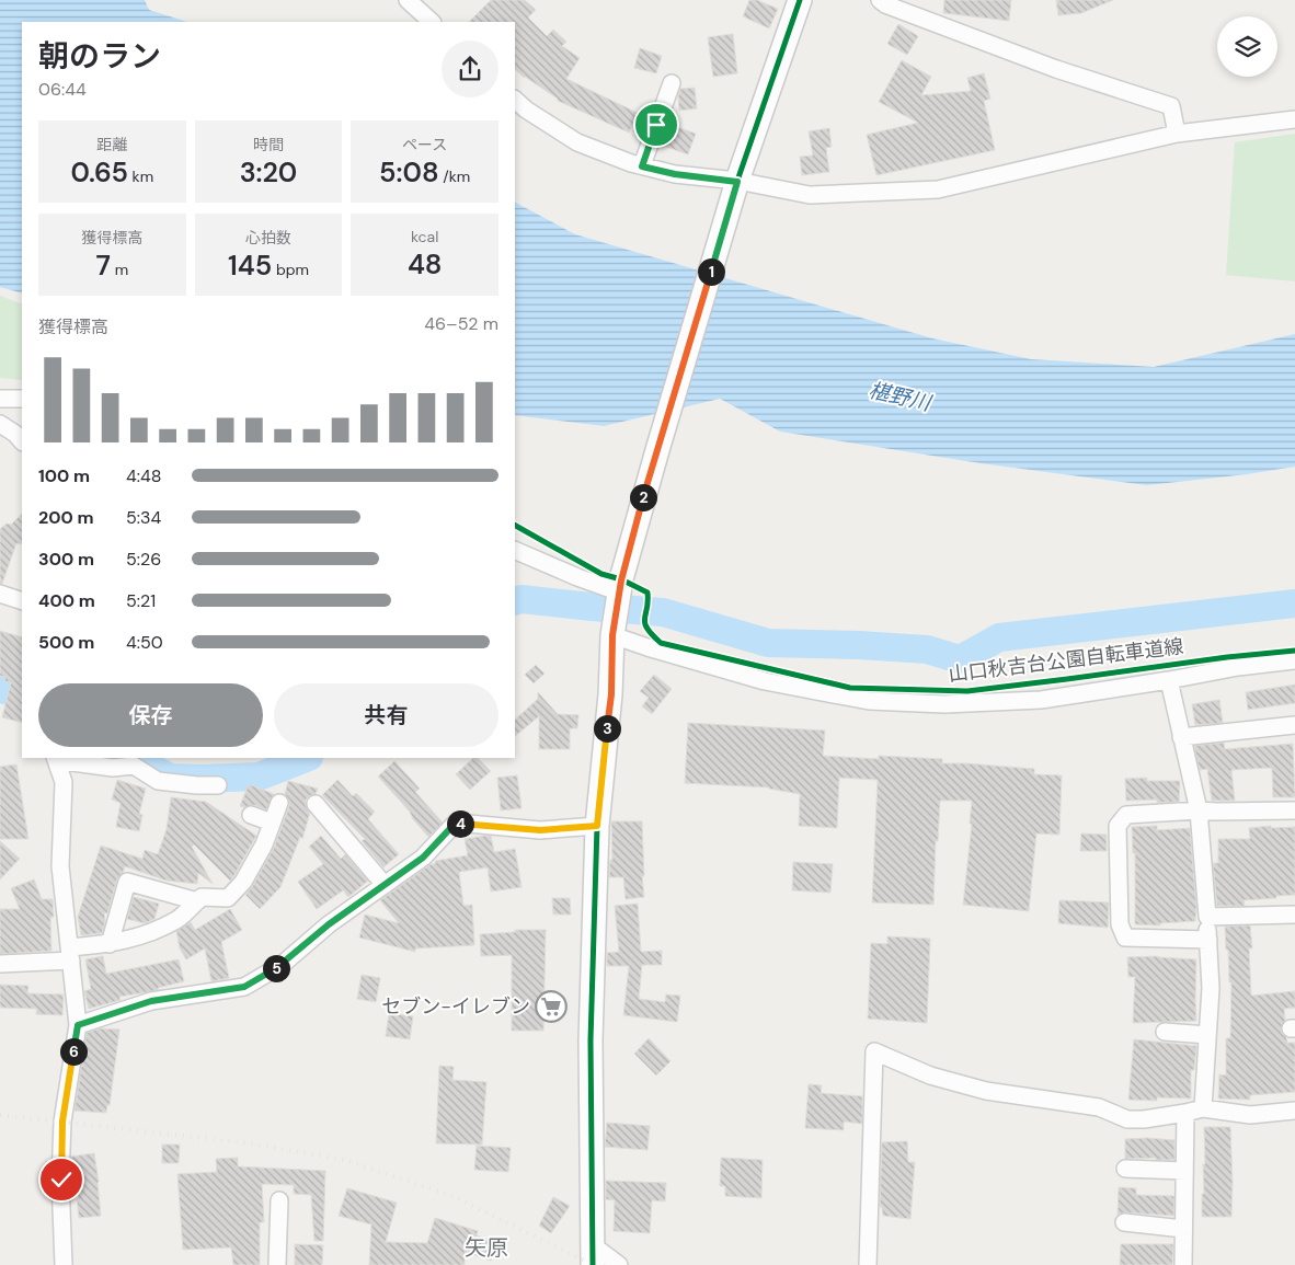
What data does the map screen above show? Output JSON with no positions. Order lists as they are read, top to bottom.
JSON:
{
  "streets": {
    "cycle path": ["山口秋吉台公園自転車道線"]
  },
  "districts": ["矢原"],
  "water": ["椹野川"],
  "places": {
    "supermarket": ["セブン-イレブン"]
  },
  "page": {
    "heading": ["朝のラン", "06:44"],
    "stats": [
      ["距離", "0.65 km"],
      ["時間", "3:20"],
      ["ペース", "5:08 /km"],
      ["獲得標高", "7 m"],
      ["心拍数", "145 bpm"],
      ["kcal", "48"]
    ],
    "pins": [
      "1",
      "2",
      "3",
      "4",
      "5",
      "6"
    ],
    "chart": ["獲得標高", "46–52 m"],
    "list": [
      {
        "name": "100 m",
        "note": "4:48"
      },
      {
        "name": "200 m",
        "note": "5:34"
      },
      {
        "name": "300 m",
        "note": "5:26"
      },
      {
        "name": "400 m",
        "note": "5:21"
      },
      {
        "name": "500 m",
        "note": "4:50"
      }
    ],
    "buttons": ["保存", "共有"]
  }
}
